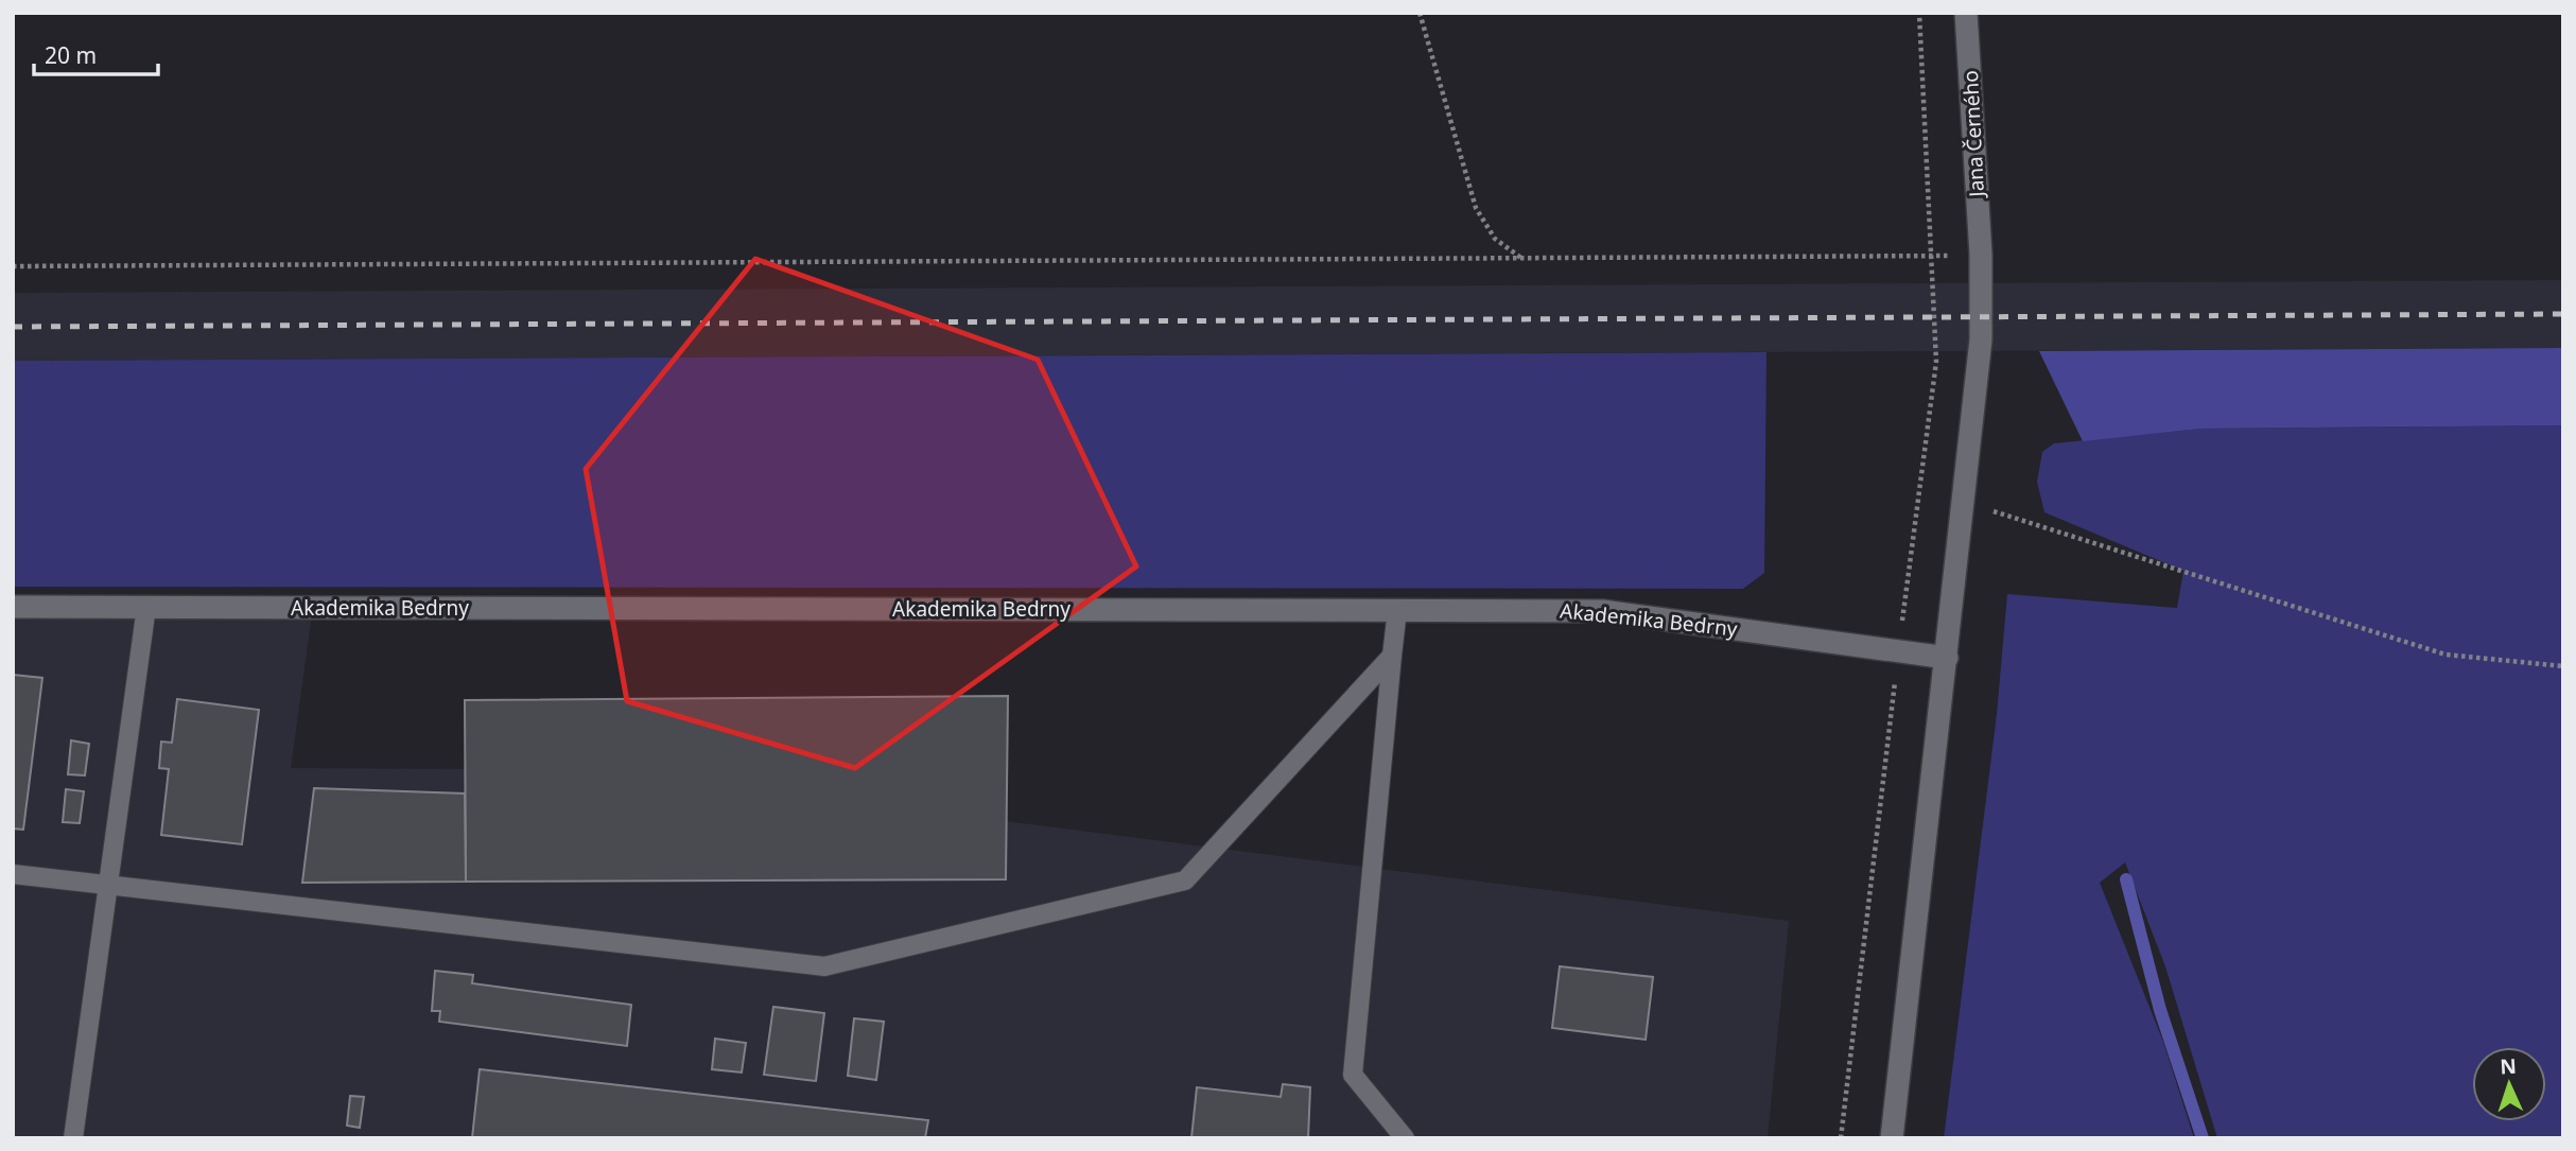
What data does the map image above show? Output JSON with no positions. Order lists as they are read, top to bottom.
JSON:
{
  "streets": {
    "street": ["Jana Černého", "Akademika Bedrny"]
  },
  "scale_bar": "20 m",
  "north": "top"
}
